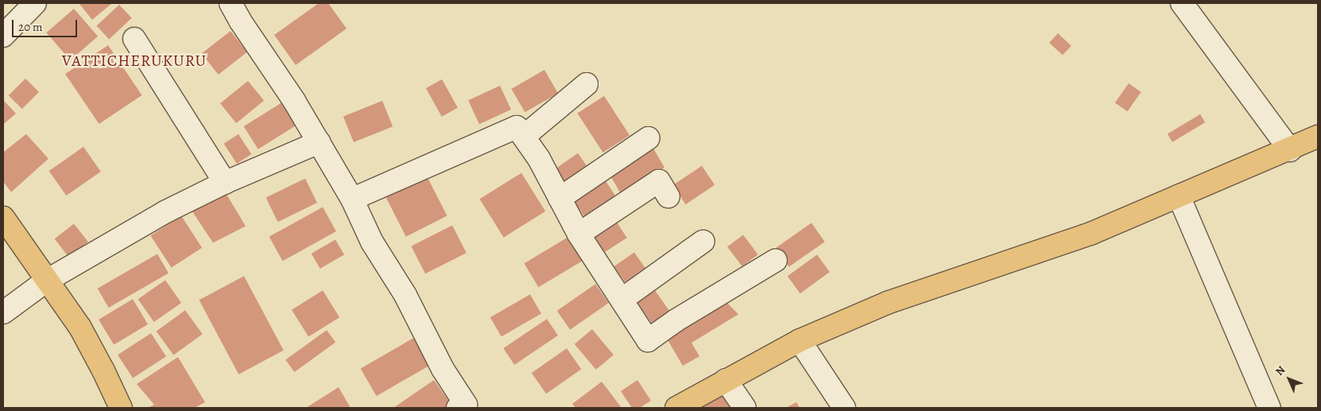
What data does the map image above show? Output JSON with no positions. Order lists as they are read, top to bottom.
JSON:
{
  "districts": ["VATTICHERUKURU"],
  "scale_bar": "20 m",
  "north": "top left"
}
